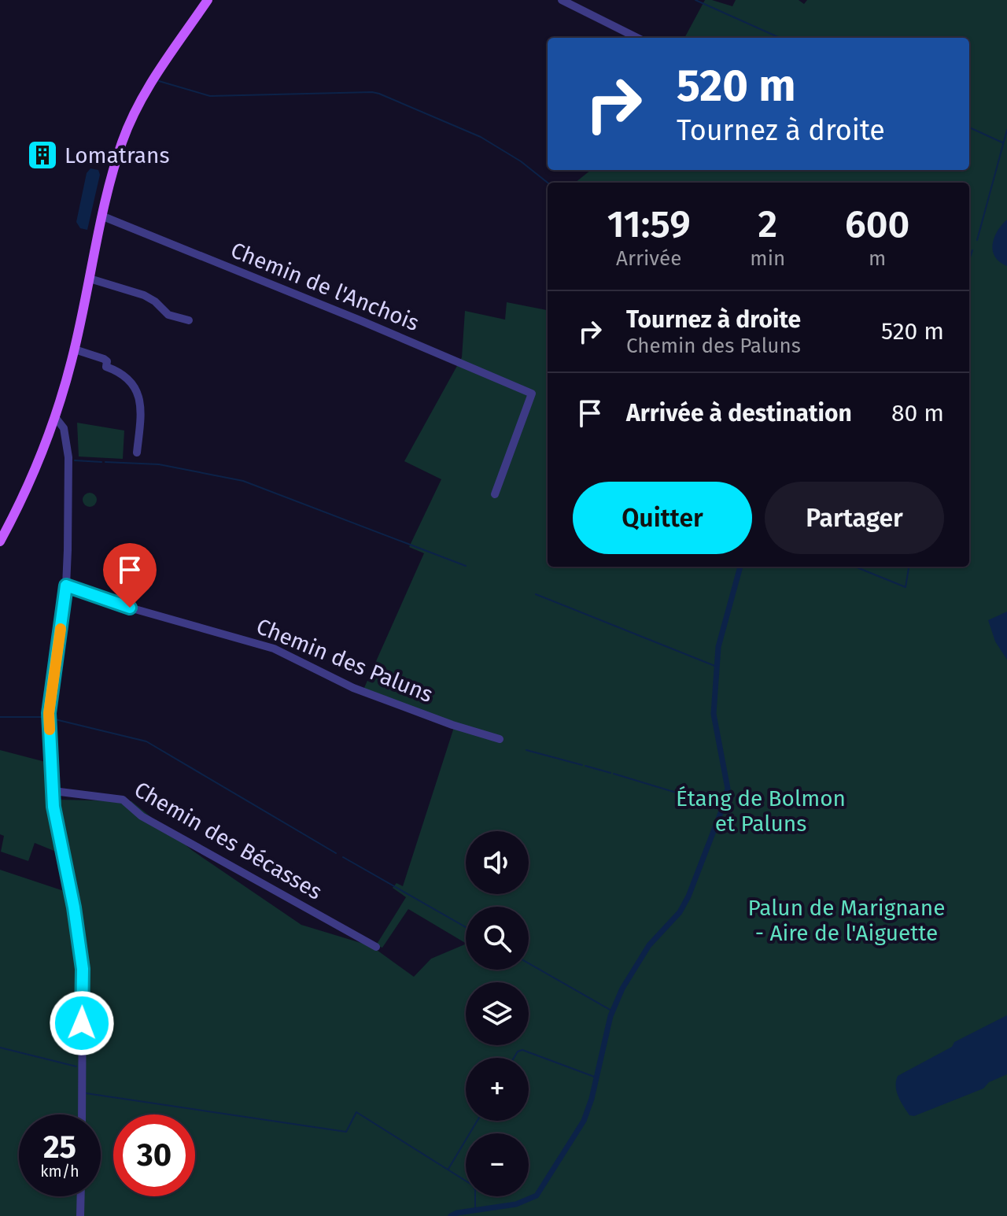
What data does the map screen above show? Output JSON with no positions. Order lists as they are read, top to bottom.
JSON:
{
  "streets": {
    "street": ["Chemin de l'Anchois", "Chemin des Paluns", "Chemin des Bécasses"]
  },
  "parks": ["Étang de Bolmon et Paluns", "Palun de Marignane - Aire de l'Aiguette"],
  "places": {
    "building": ["Lomatrans"]
  },
  "page": {
    "turn": ["520 m", "Tournez à droite"],
    "eta": [
      "11:59",
      "Arrivée",
      "2",
      "min",
      "600",
      "m"
    ],
    "list": [
      {
        "name": "Tournez à droite",
        "note": "Chemin des Paluns",
        "value": "520 m"
      },
      {
        "name": "Arrivée à destination",
        "value": "80 m"
      }
    ],
    "buttons": ["Quitter", "Partager"],
    "map_buttons": ["+", "−"],
    "speed": "25 km/h",
    "limit": "30"
  }
}
